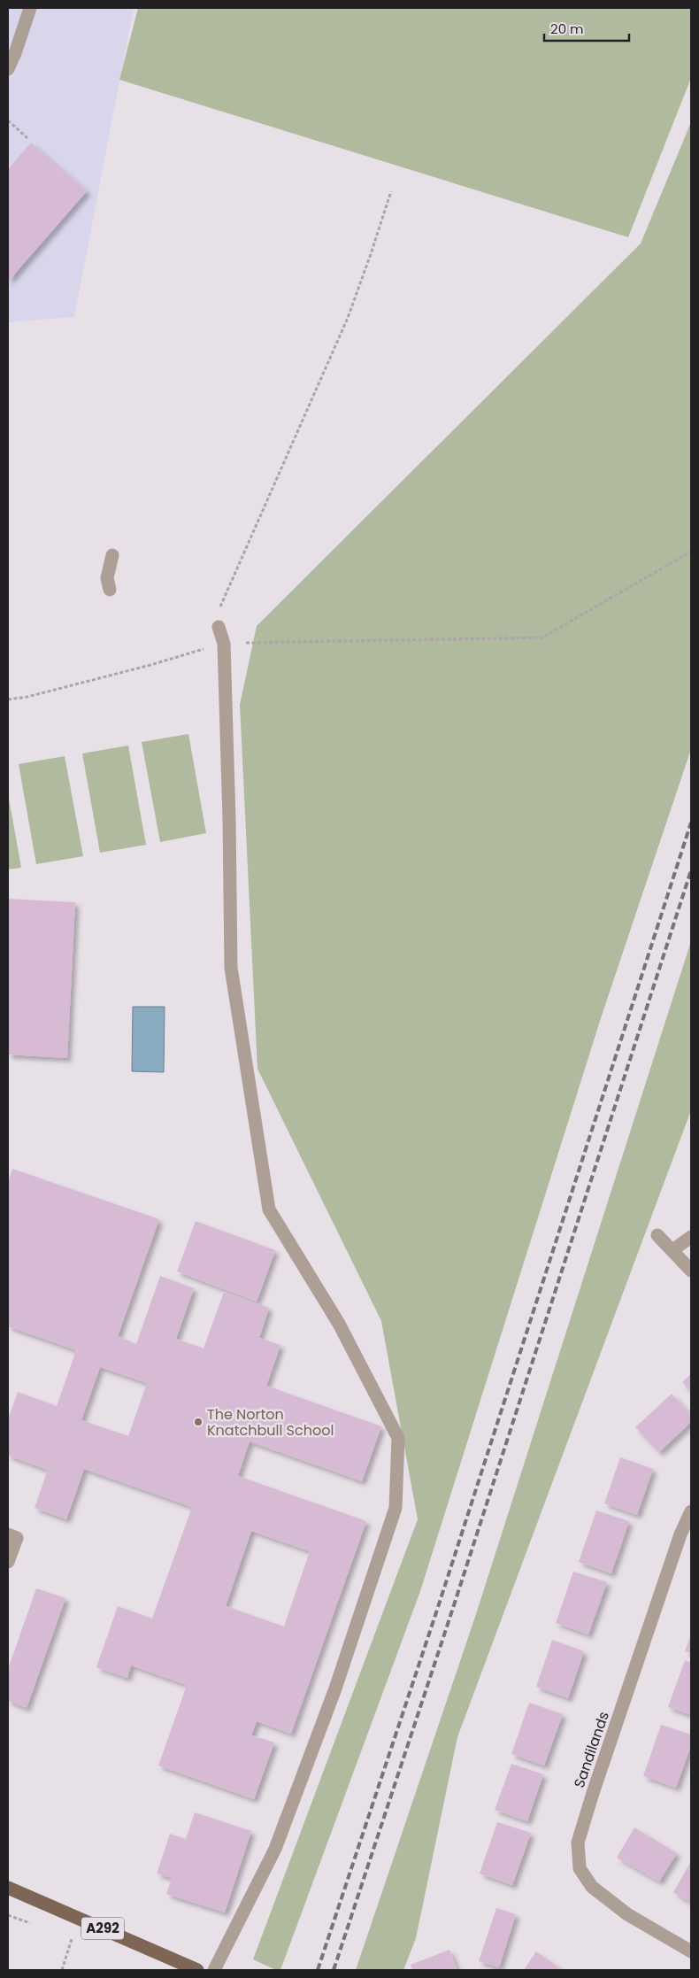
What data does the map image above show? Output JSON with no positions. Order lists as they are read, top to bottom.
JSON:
{
  "streets": {
    "main road": ["A292"],
    "street": ["Sandilands"]
  },
  "places": ["The Norton Knatchbull School"],
  "scale_bar": "20 m"
}
